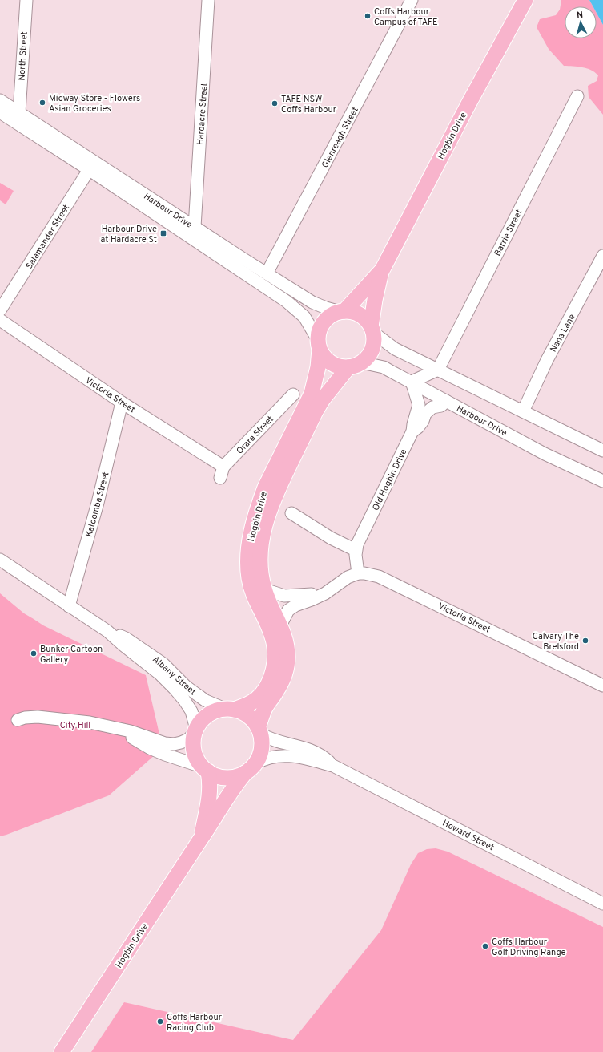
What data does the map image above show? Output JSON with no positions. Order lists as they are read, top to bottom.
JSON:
{
  "streets": {
    "main road": ["Hogbin Drive"],
    "street": [
      "North Street",
      "Hardacre Street",
      "Glenreagh Street",
      "Harbour Drive",
      "Barrie Street",
      "Salamander Street",
      "Nana Lane",
      "Victoria Street",
      "Orara Street",
      "Old Hogbin Drive",
      "Katoomba Street",
      "Albany Street",
      "Howard Street"
    ]
  },
  "crossings": [
    ["North Street", "Harbour Drive"],
    ["Hardacre Street", "Harbour Drive"],
    ["Hogbin Drive", "Harbour Drive"],
    ["Hogbin Drive", "Albany Street"],
    ["Hogbin Drive", "Howard Street"],
    ["Glenreagh Street", "Harbour Drive"],
    ["Harbour Drive", "Salamander Street"],
    ["Harbour Drive", "Old Hogbin Drive"],
    ["Victoria Street", "Orara Street"],
    ["Victoria Street", "Old Hogbin Drive"],
    ["Victoria Street", "Katoomba Street"],
    ["Katoomba Street", "Albany Street"],
    ["Albany Street", "Howard Street"]
  ],
  "parks": ["City Hill"],
  "places": {
    "other": [
      "Coffs Harbour Campus of TAFE",
      "Midway Store - Flowers Asian Groceries",
      "TAFE NSW Coffs Harbour",
      "Calvary The Brelsford",
      "Bunker Cartoon Gallery",
      "Coffs Harbour Golf Driving Range",
      "Coffs Harbour Racing Club"
    ],
    "transit": ["Harbour Drive at Hardacre St"]
  },
  "north": "top"
}
